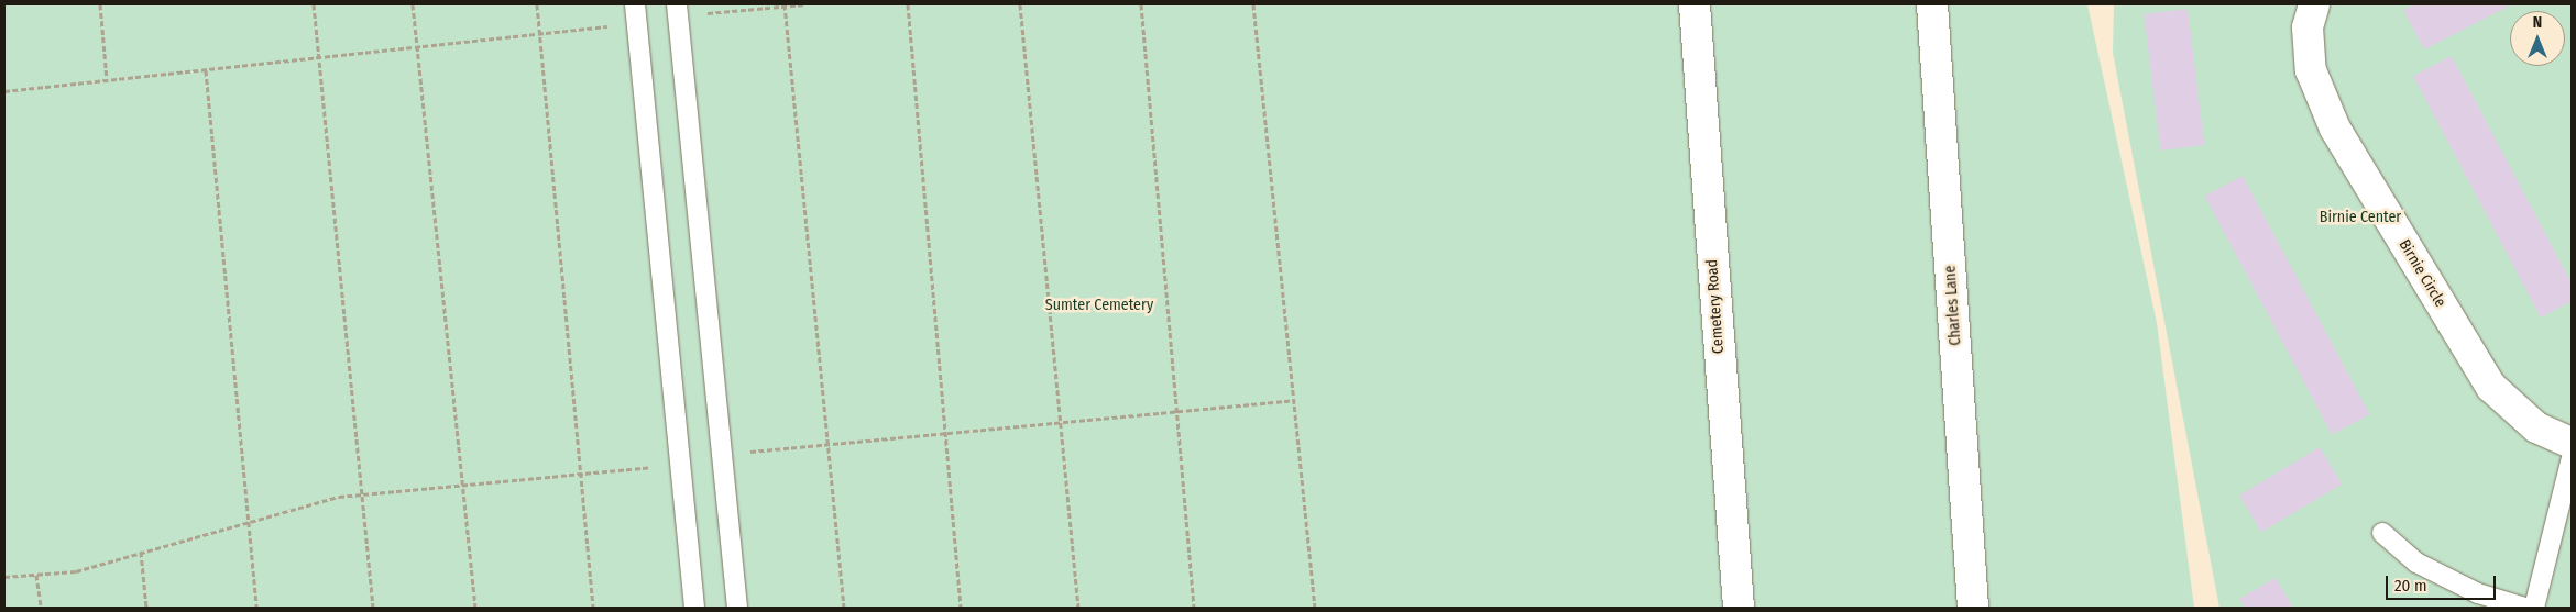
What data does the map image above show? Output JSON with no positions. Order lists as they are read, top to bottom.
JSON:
{
  "streets": {
    "street": ["Birnie Circle", "Charles Lane", "Cemetery Road"]
  },
  "parks": ["Birnie Center", "Sumter Cemetery"],
  "scale_bar": "20 m",
  "north": "top"
}
